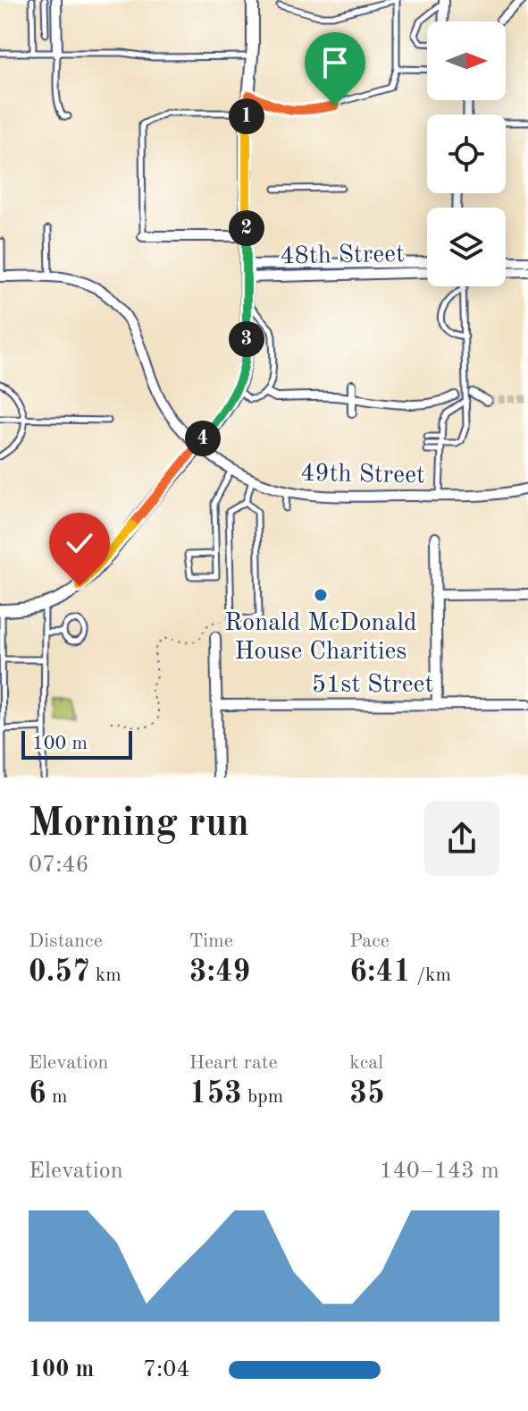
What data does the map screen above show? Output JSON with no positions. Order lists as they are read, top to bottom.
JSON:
{
  "streets": {
    "street": ["48th Street", "49th Street", "51st Street"]
  },
  "places": ["Ronald McDonald House Charities"],
  "scale_bar": "100 m",
  "north": "right",
  "page": {
    "pins": [
      "1",
      "2",
      "3",
      "4"
    ],
    "scale": "100 m",
    "heading": ["Morning run", "07:46"],
    "stats": [
      ["Distance", "0.57 km"],
      ["Time", "3:49"],
      ["Pace", "6:41 /km"],
      ["Elevation", "6 m"],
      ["Heart rate", "153 bpm"],
      ["kcal", "35"]
    ],
    "chart": ["Elevation", "140–143 m"],
    "list": [
      {
        "name": "100 m",
        "note": "7:04"
      }
    ]
  }
}
